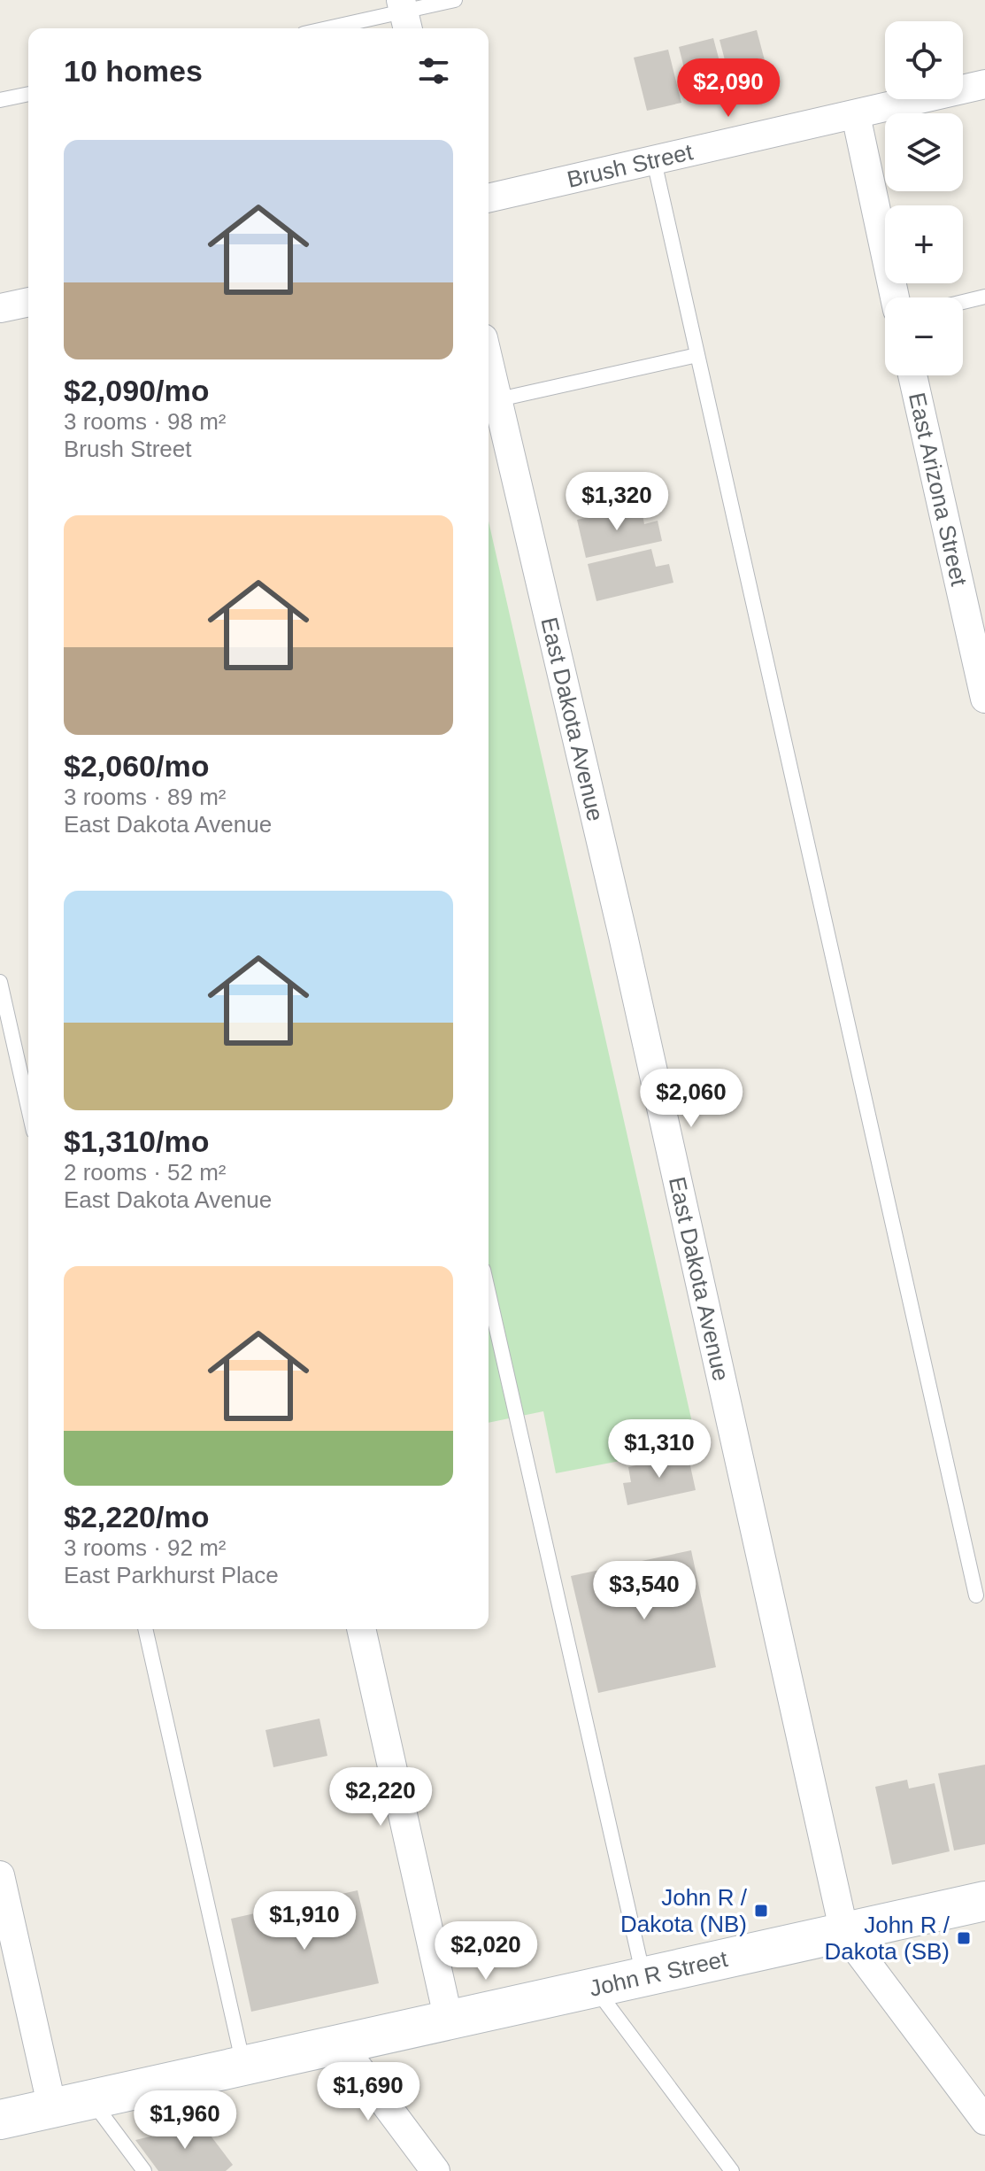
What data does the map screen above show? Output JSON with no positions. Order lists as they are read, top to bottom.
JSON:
{
  "streets": {
    "main road": ["John R Street"],
    "street": ["Brush Street", "East Arizona Street", "East Dakota Avenue"]
  },
  "crossings": [
    ["East Dakota Avenue", "John R Street"]
  ],
  "places": {
    "transit": ["John R / Dakota (NB)", "John R / Dakota (SB)"]
  },
  "page": {
    "map_buttons": ["+", "−"],
    "heading": "10 homes",
    "price": [
      "$2,090",
      "$1,320",
      "$2,060",
      "$1,310",
      "$3,540",
      "$2,220",
      "$1,910",
      "$2,020",
      "$1,690",
      "$1,960"
    ],
    "list": [
      {
        "name": "$2,090/mo",
        "note": "3 rooms · 98 m² · Brush Street"
      },
      {
        "name": "$2,060/mo",
        "note": "3 rooms · 89 m² · East Dakota Avenue"
      },
      {
        "name": "$1,310/mo",
        "note": "2 rooms · 52 m² · East Dakota Avenue"
      },
      {
        "name": "$2,220/mo",
        "note": "3 rooms · 92 m² · East Parkhurst Place"
      }
    ]
  }
}
